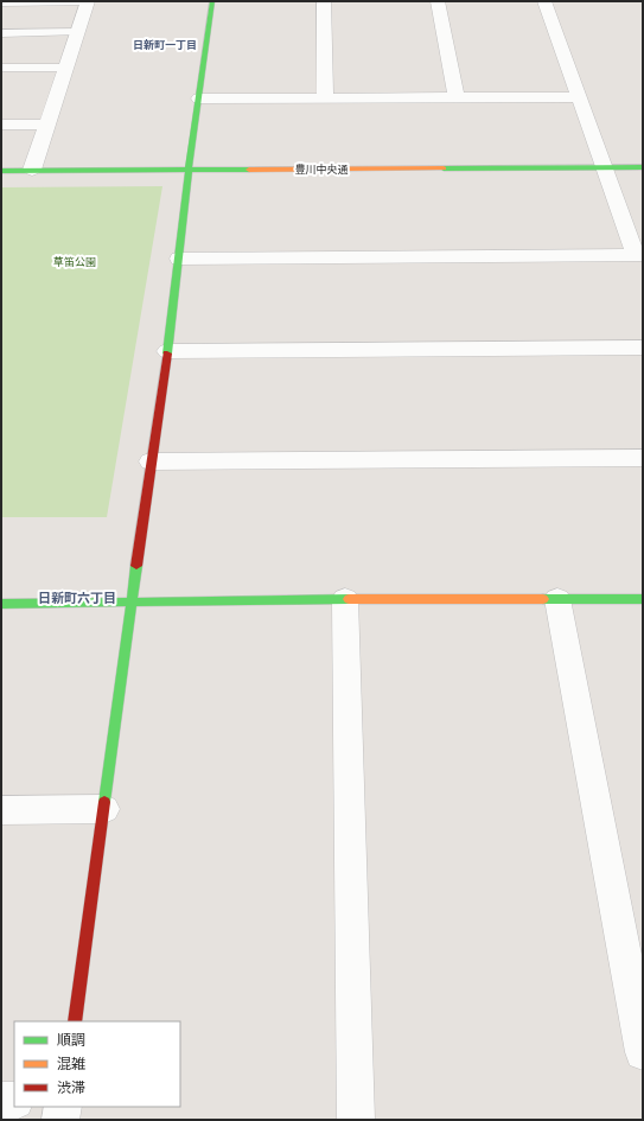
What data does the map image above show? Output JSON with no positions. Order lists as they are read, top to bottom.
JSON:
{
  "streets": {
    "street": ["豊川中央通"]
  },
  "districts": ["日新町一丁目", "日新町六丁目"],
  "parks": ["草笛公園"],
  "legend": ["順調", "混雑", "渋滞"]
}
